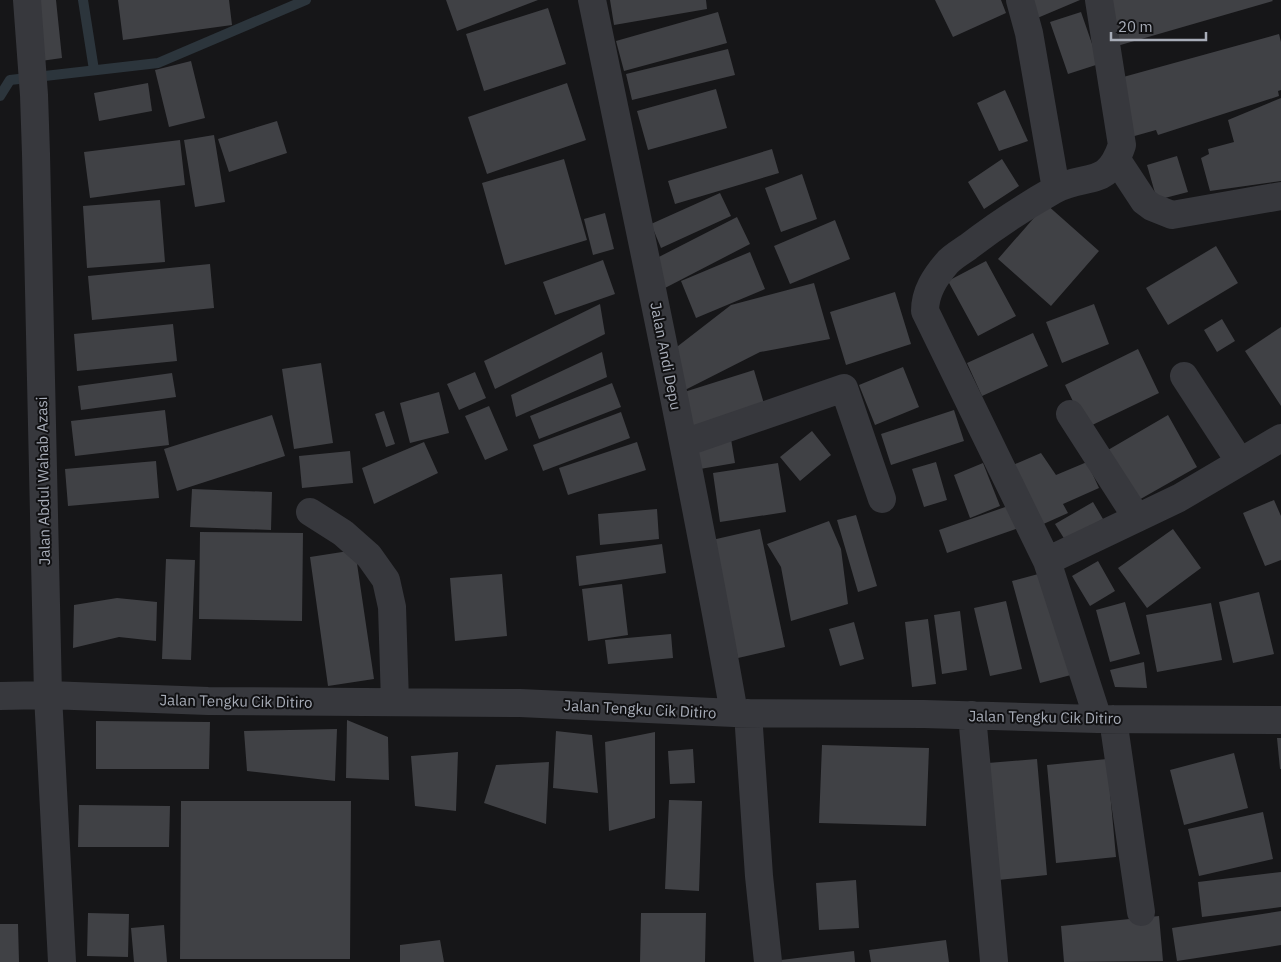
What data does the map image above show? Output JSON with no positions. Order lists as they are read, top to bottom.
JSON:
{
  "streets": {
    "street": ["Jalan Andi Depu", "Jalan Abdul Wahab Azasi", "Jalan Tengku Cik Ditiro"]
  },
  "crossings": [
    ["Jalan Andi Depu", "Jalan Tengku Cik Ditiro"],
    ["Jalan Abdul Wahab Azasi", "Jalan Tengku Cik Ditiro"]
  ],
  "scale_bar": "20 m"
}
